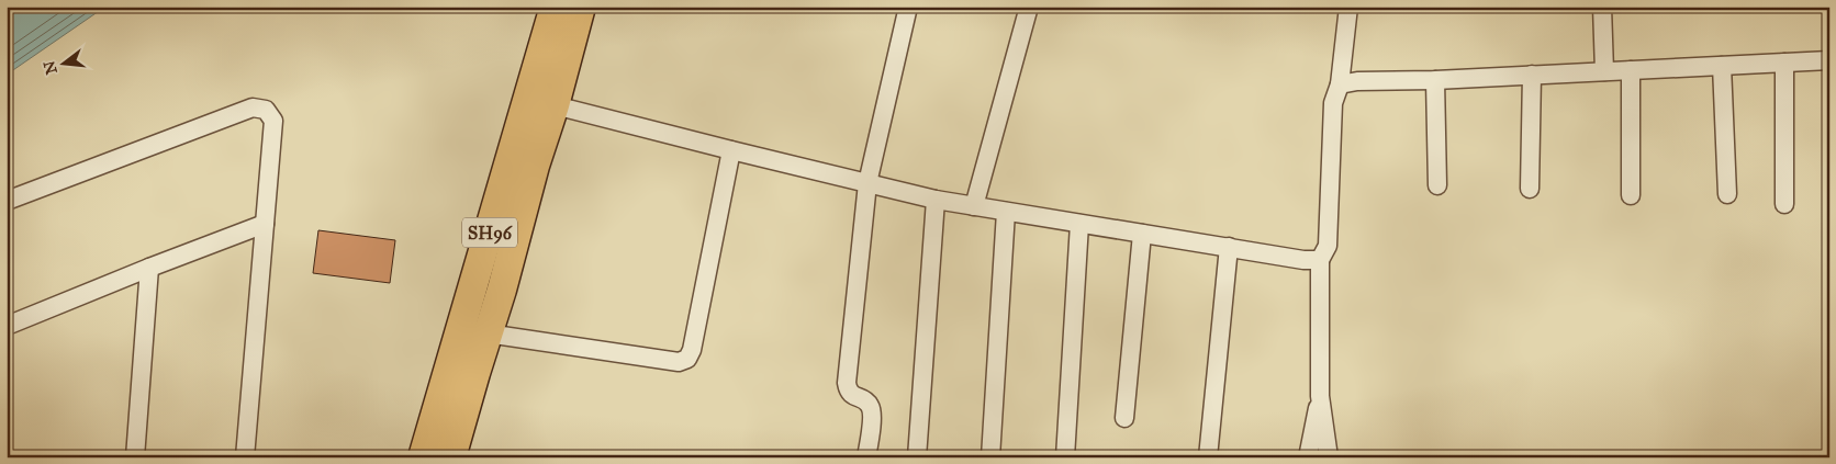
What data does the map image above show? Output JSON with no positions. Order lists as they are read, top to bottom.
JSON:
{
  "streets": {
    "main road": ["SH96"]
  },
  "north": "left"
}
